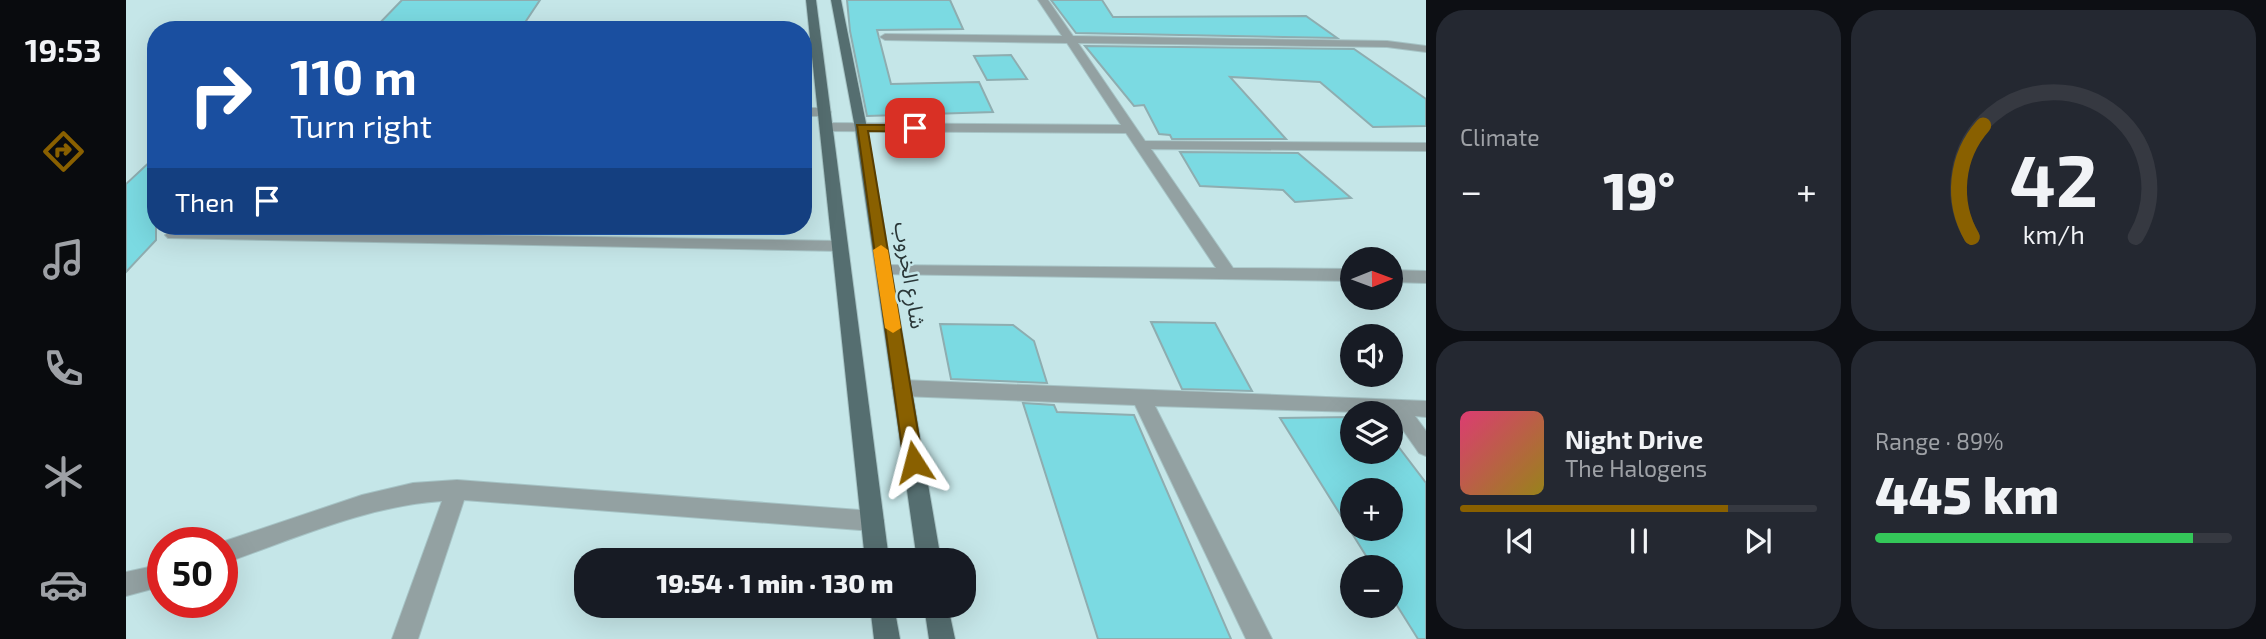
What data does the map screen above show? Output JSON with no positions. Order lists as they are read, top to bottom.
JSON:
{
  "streets": {
    "main road": ["شارع الخروب"]
  },
  "north": "right",
  "page": {
    "tabs": "19:53",
    "tile": [
      "Climate",
      ["Range · 89%", "445 km"]
    ],
    "turn": ["110 m", "Turn right"],
    "heat": ["−", "19°", "+"],
    "then": "Then",
    "map_buttons": ["+", "−"],
    "song": ["Night Drive", "The Halogens"],
    "limit": "50",
    "trip": "19:54 · 1 min · 130 m",
    "gauge": ["42", "km/h"]
  }
}
